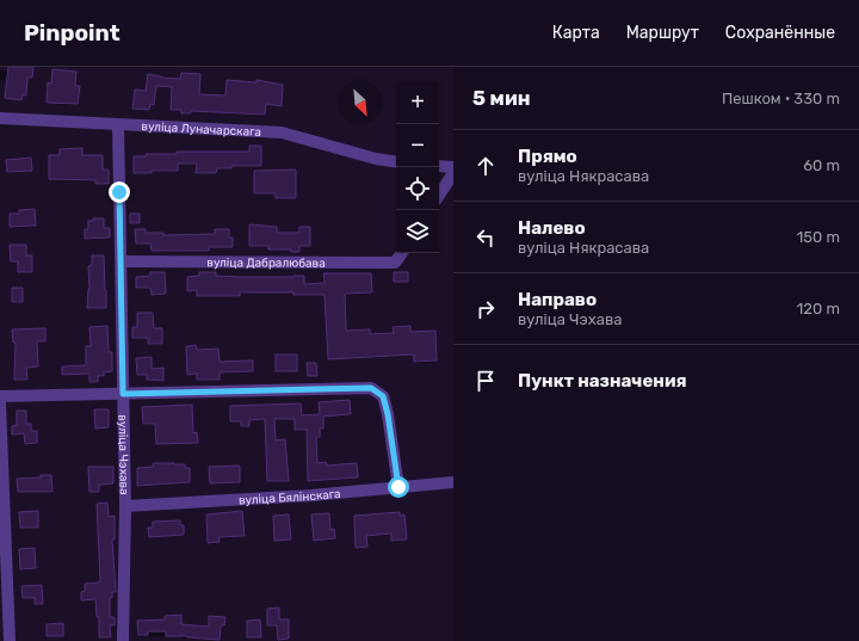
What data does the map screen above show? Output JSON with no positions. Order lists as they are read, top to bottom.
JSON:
{
  "streets": {
    "street": [
      "вуліца Луначарскага",
      "вуліца Дабралюбава",
      "вуліца Чэхава",
      "вуліца Бялінскага"
    ]
  },
  "crossings": [
    ["вуліца Луначарскага", "вуліца Чэхава"],
    ["вуліца Дабралюбава", "вуліца Чэхава"],
    ["вуліца Чэхава", "вуліца Бялінскага"]
  ],
  "north": "bottom right",
  "page": {
    "header": "Pinpoint",
    "nav": ["Карта", "Маршрут", "Сохранённые"],
    "heading": ["5 мин", "Пешком · 330 m"],
    "map_buttons": ["+", "−"],
    "list": [
      ["Прямо", "вуліца Някрасава", "60 m"],
      ["Налево", "вуліца Някрасава", "150 m"],
      ["Направо", "вуліца Чэхава", "120 m"],
      "Пункт назначения"
    ]
  }
}
